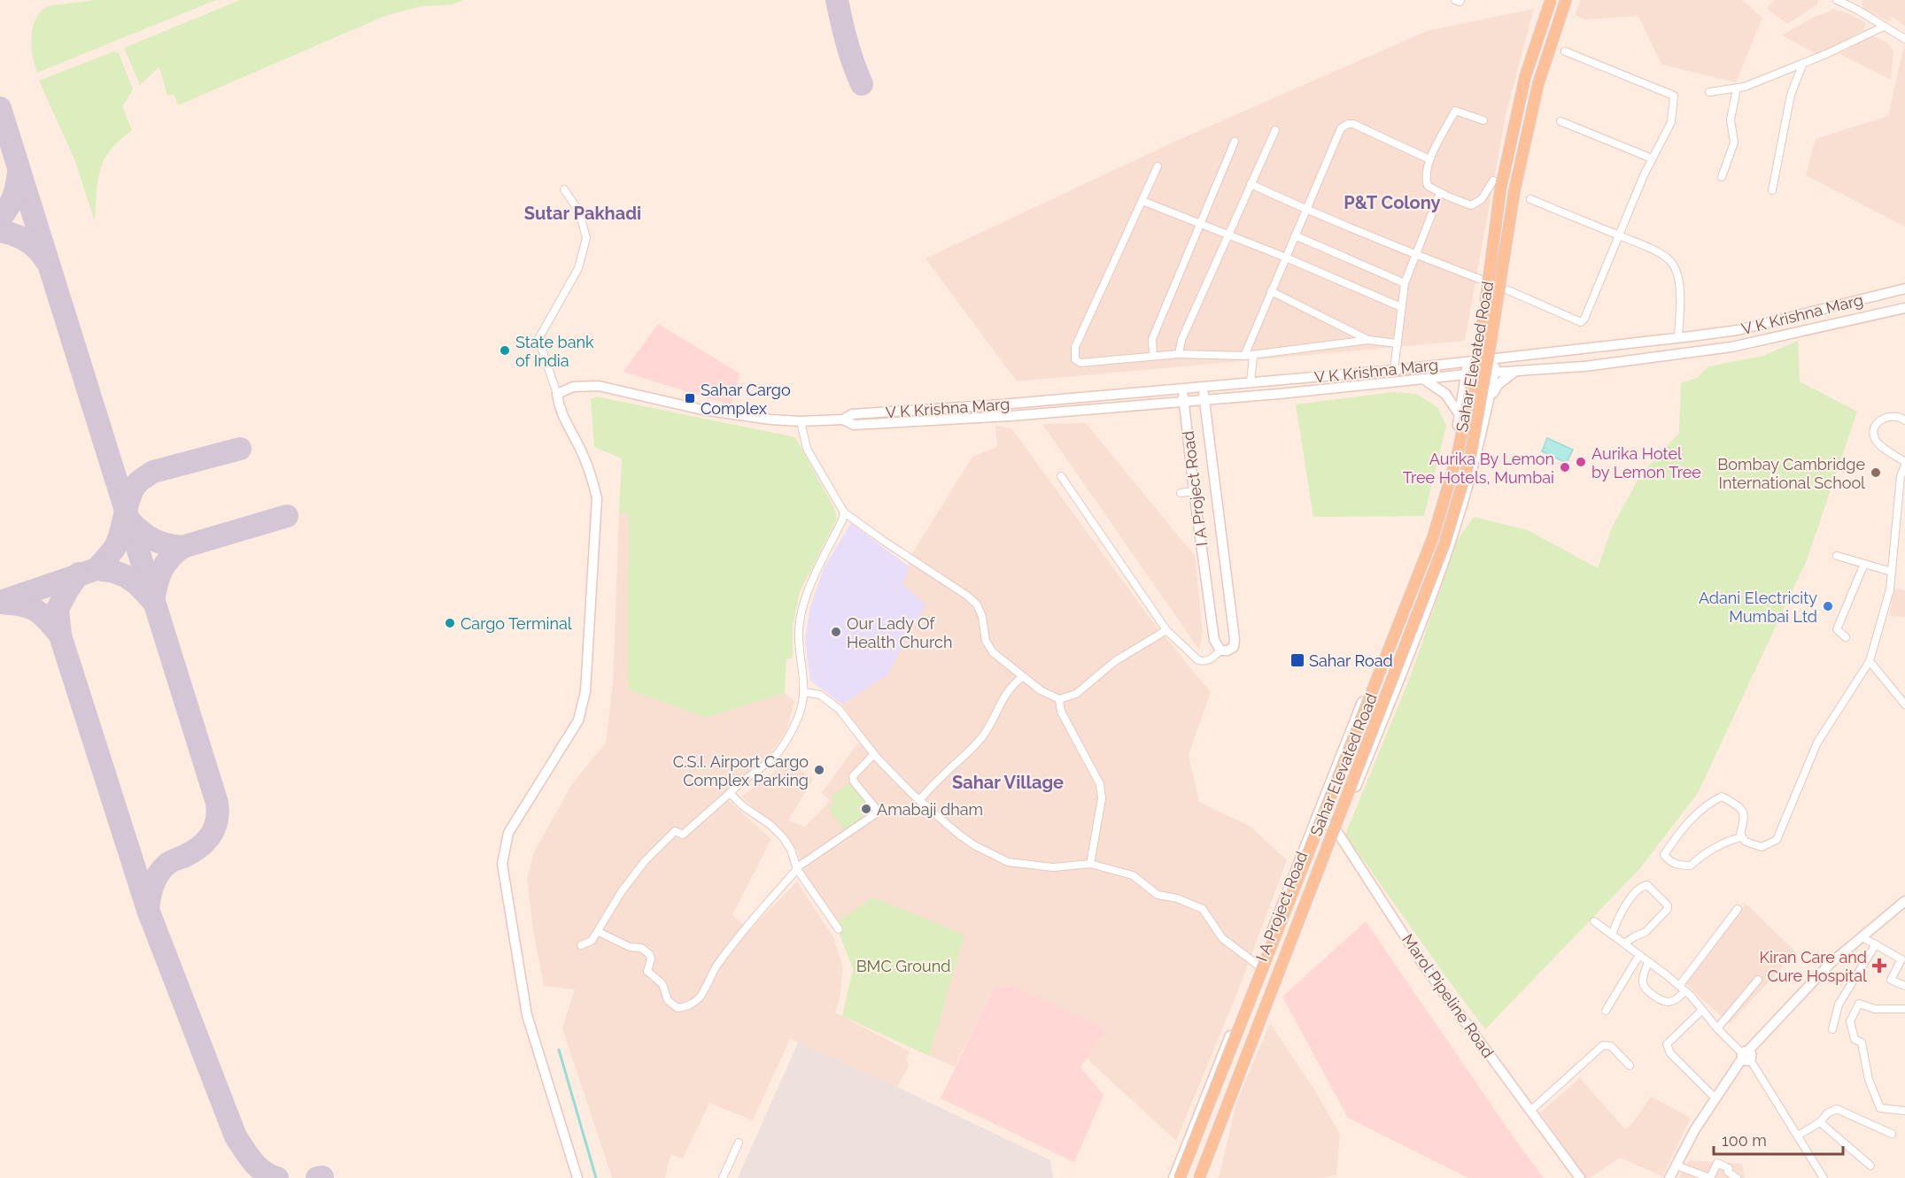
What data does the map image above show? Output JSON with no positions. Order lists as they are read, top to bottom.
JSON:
{
  "streets": {
    "main road": ["Sahar Elevated Road"],
    "street": ["V K Krishna Marg", "I A Project Road", "Marol Pipeline Road"]
  },
  "crossings": [
    ["V K Krishna Marg", "I A Project Road"],
    ["Sahar Elevated Road", "I A Project Road"],
    ["I A Project Road", "Marol Pipeline Road"]
  ],
  "districts": ["P&T Colony", "Sutar Pakhadi", "Sahar Village"],
  "parks": ["BMC Ground"],
  "places": {
    "other": [
      "State bank of India",
      "Aurika Hotel by Lemon Tree",
      "Aurika By Lemon Tree Hotels, Mumbai",
      "Bombay Cambridge International School",
      "Adani Electricity Mumbai Ltd",
      "Cargo Terminal",
      "Our Lady Of Health Church",
      "C.S.I. Airport Cargo Complex Parking",
      "Amabaji dham"
    ],
    "transit": ["Sahar Cargo Complex", "Sahar Road"],
    "health": ["Kiran Care and Cure Hospital"]
  },
  "scale_bar": "100 m"
}
